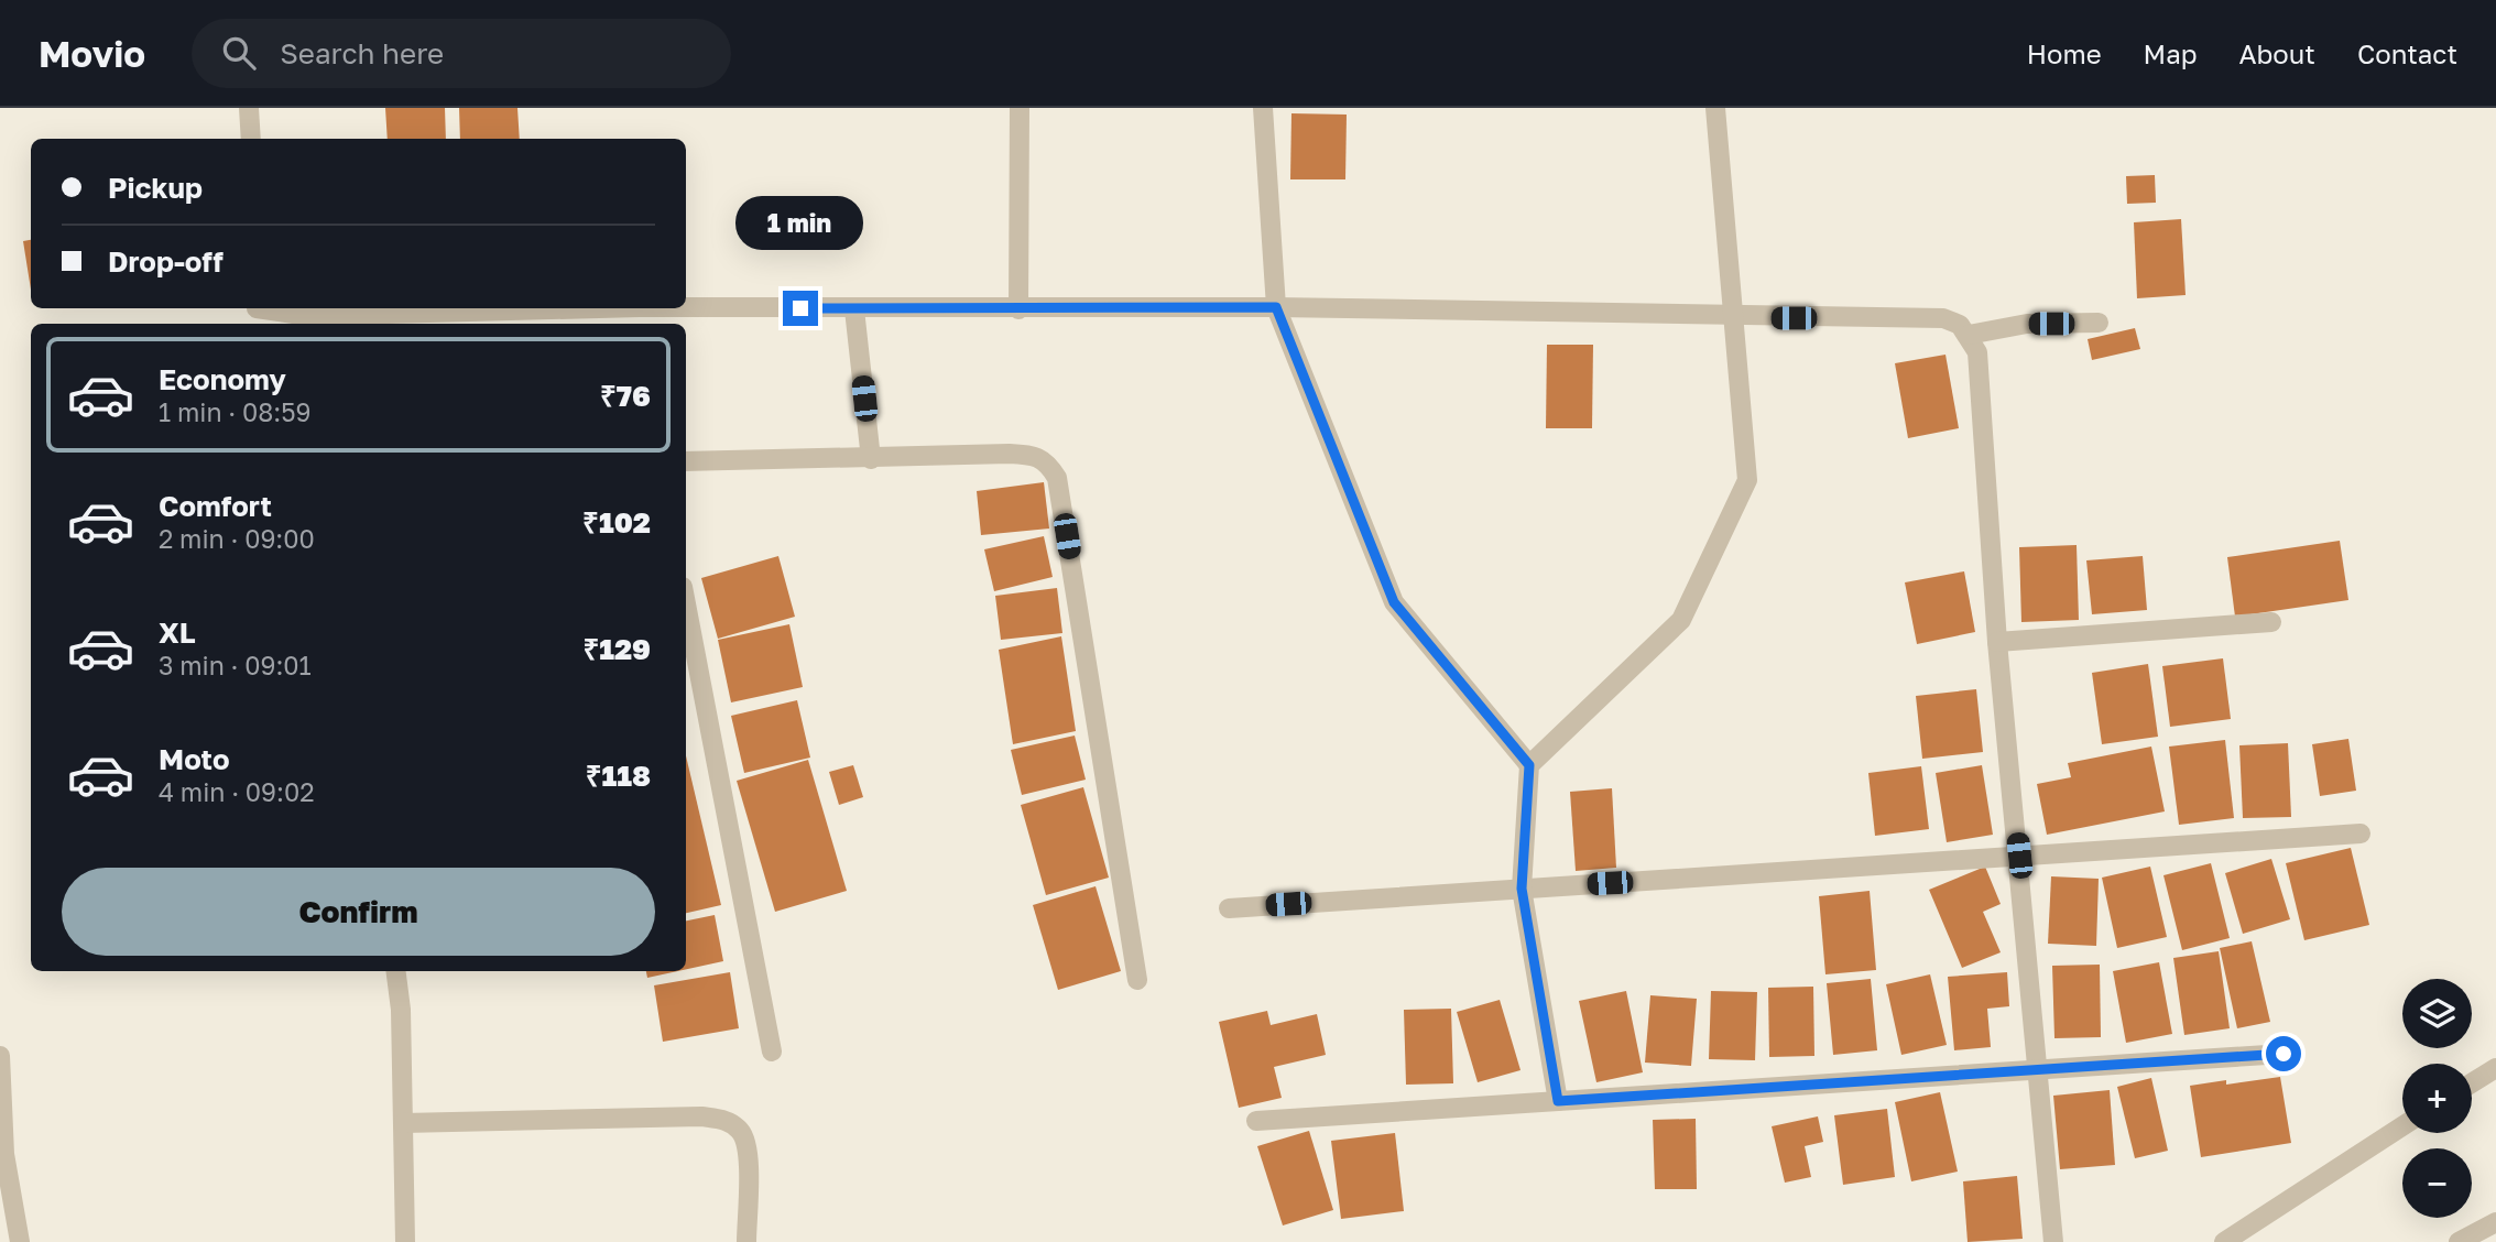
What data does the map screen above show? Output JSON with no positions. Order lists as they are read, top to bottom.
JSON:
{
  "page": {
    "header": "Movio",
    "search": "Search here",
    "nav": [
      "Home",
      "Map",
      "About",
      "Contact"
    ],
    "banner": ["Pickup", "Drop-off"],
    "bubble": "1 min",
    "list": [
      {
        "name": "Economy",
        "note": "1 min · 08:59",
        "value": "₹76"
      },
      {
        "name": "Comfort",
        "note": "2 min · 09:00",
        "value": "₹102"
      },
      {
        "name": "XL",
        "note": "3 min · 09:01",
        "value": "₹129"
      },
      {
        "name": "Moto",
        "note": "4 min · 09:02",
        "value": "₹118"
      }
    ],
    "buttons": "Confirm",
    "map_buttons": ["+", "−"]
  }
}
